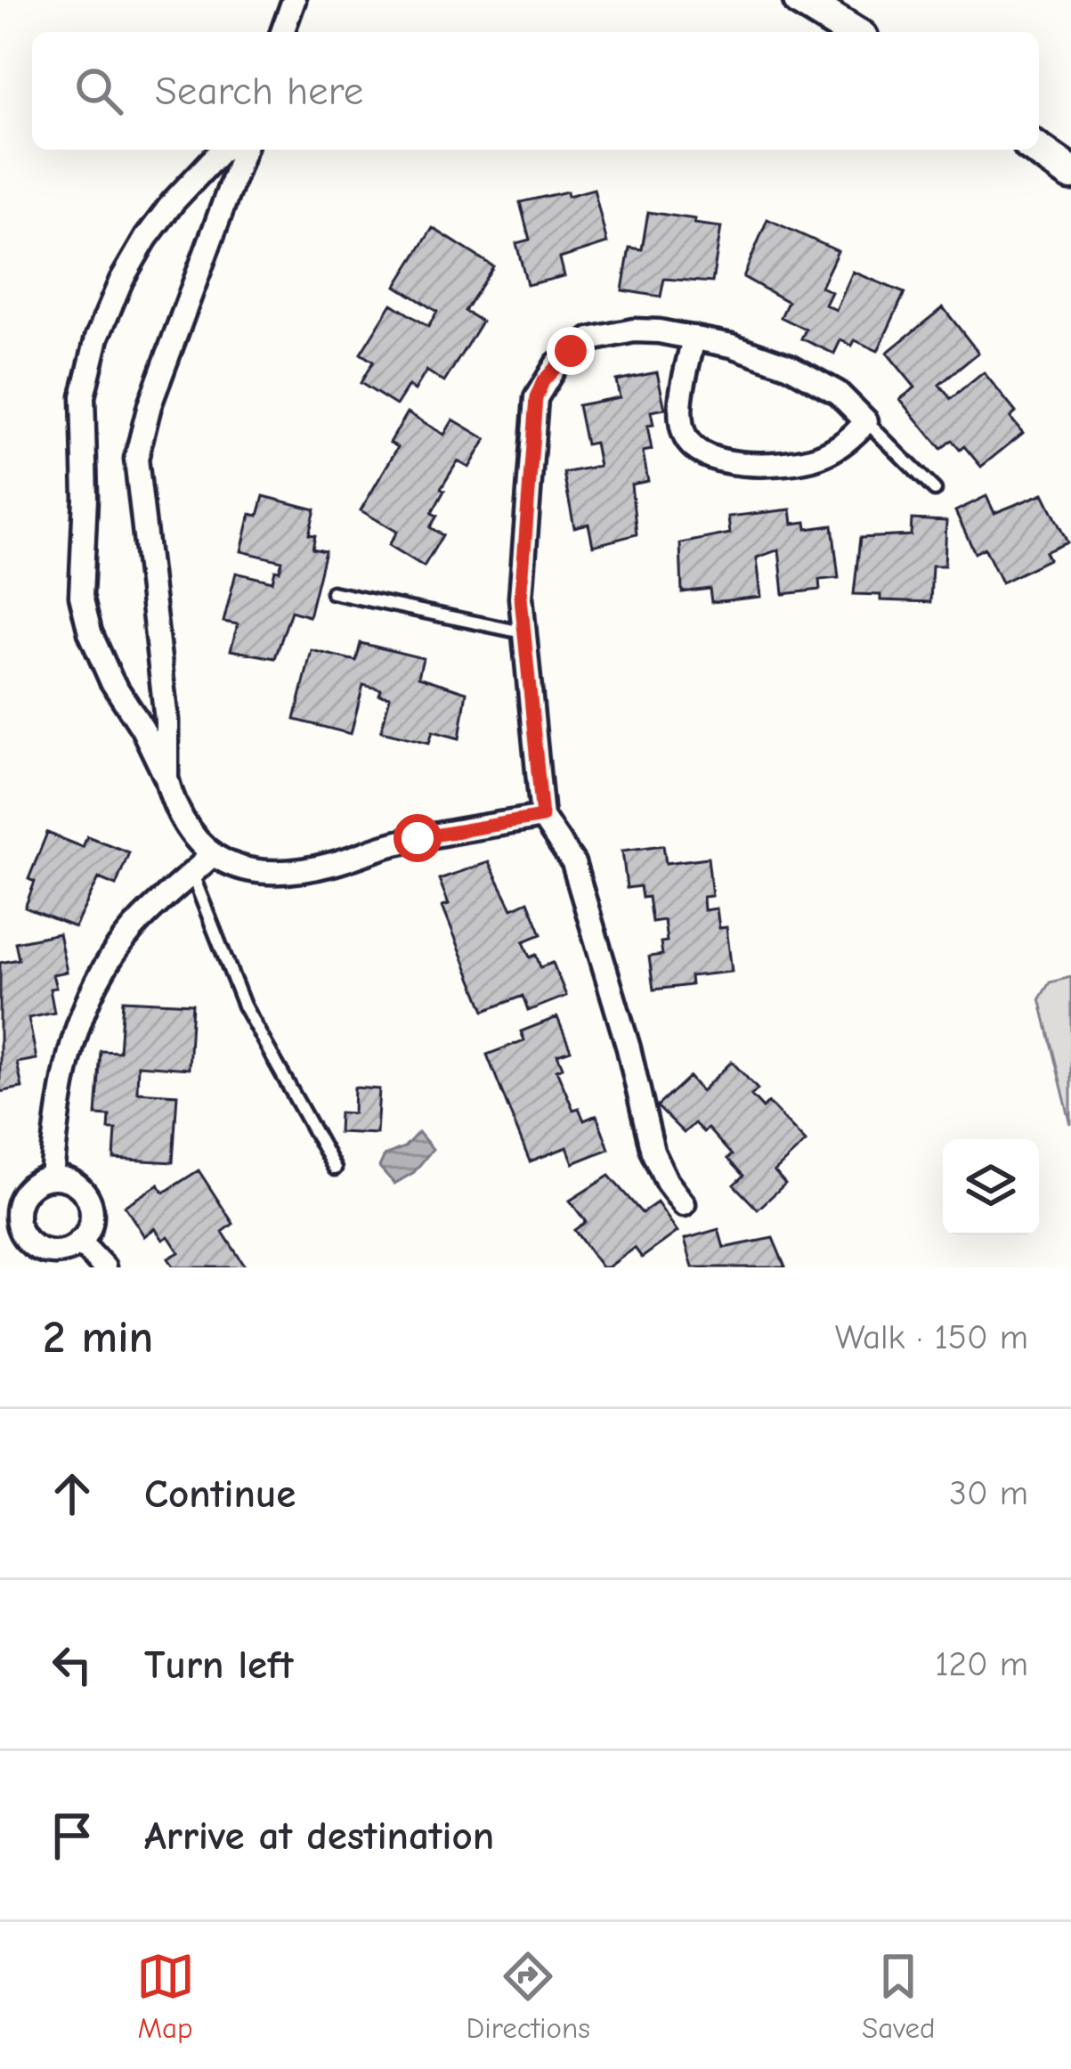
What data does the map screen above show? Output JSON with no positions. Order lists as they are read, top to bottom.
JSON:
{
  "page": {
    "search": "Search here",
    "heading": ["2 min", "Walk · 150 m"],
    "list": [
      ["Continue", "30 m"],
      ["Turn left", "120 m"],
      "Arrive at destination"
    ],
    "nav": ["Map", "Directions", "Saved"]
  }
}
